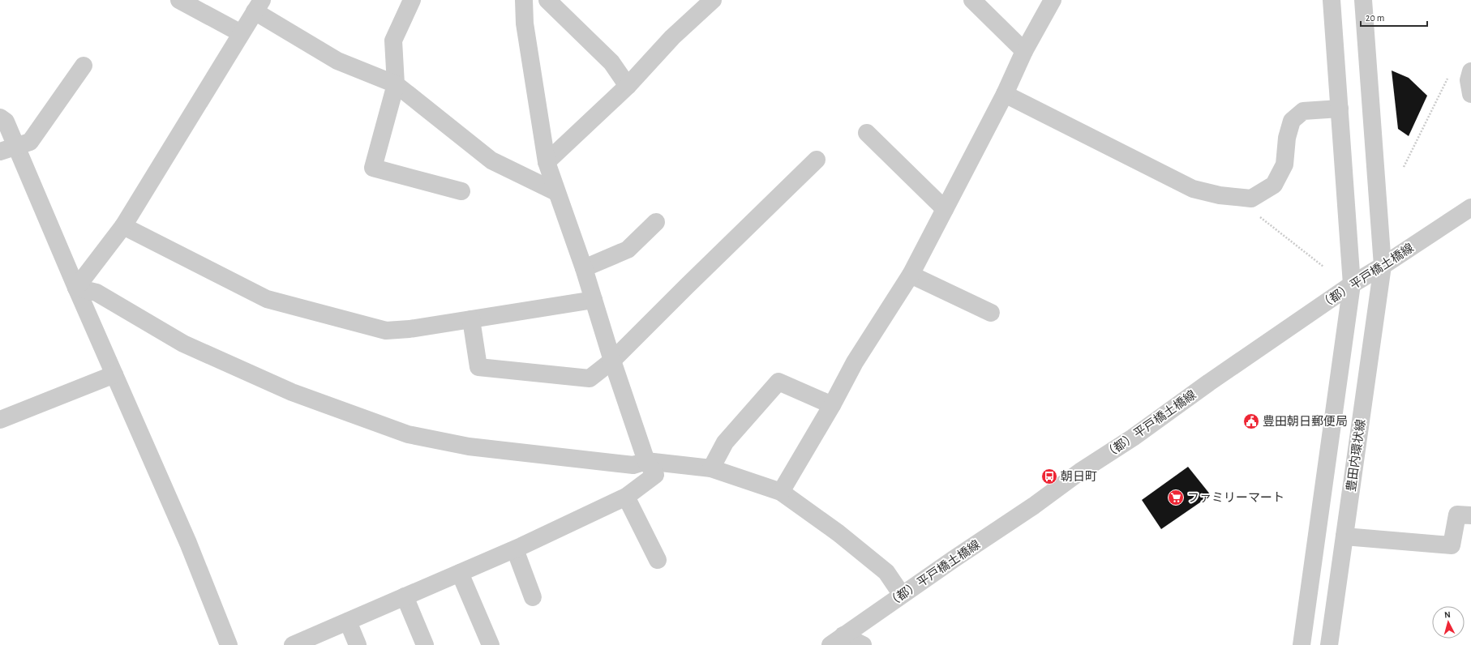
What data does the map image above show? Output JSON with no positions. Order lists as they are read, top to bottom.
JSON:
{
  "streets": {
    "street": ["（都）平戸橋土橋線", "豊田内環状線"]
  },
  "crossings": [
    ["（都）平戸橋土橋線", "豊田内環状線"]
  ],
  "places": {
    "public building": ["豊田朝日郵便局"],
    "bus stop": ["朝日町"],
    "supermarket": ["ファミリーマート"]
  },
  "scale_bar": "20 m",
  "north": "top"
}
